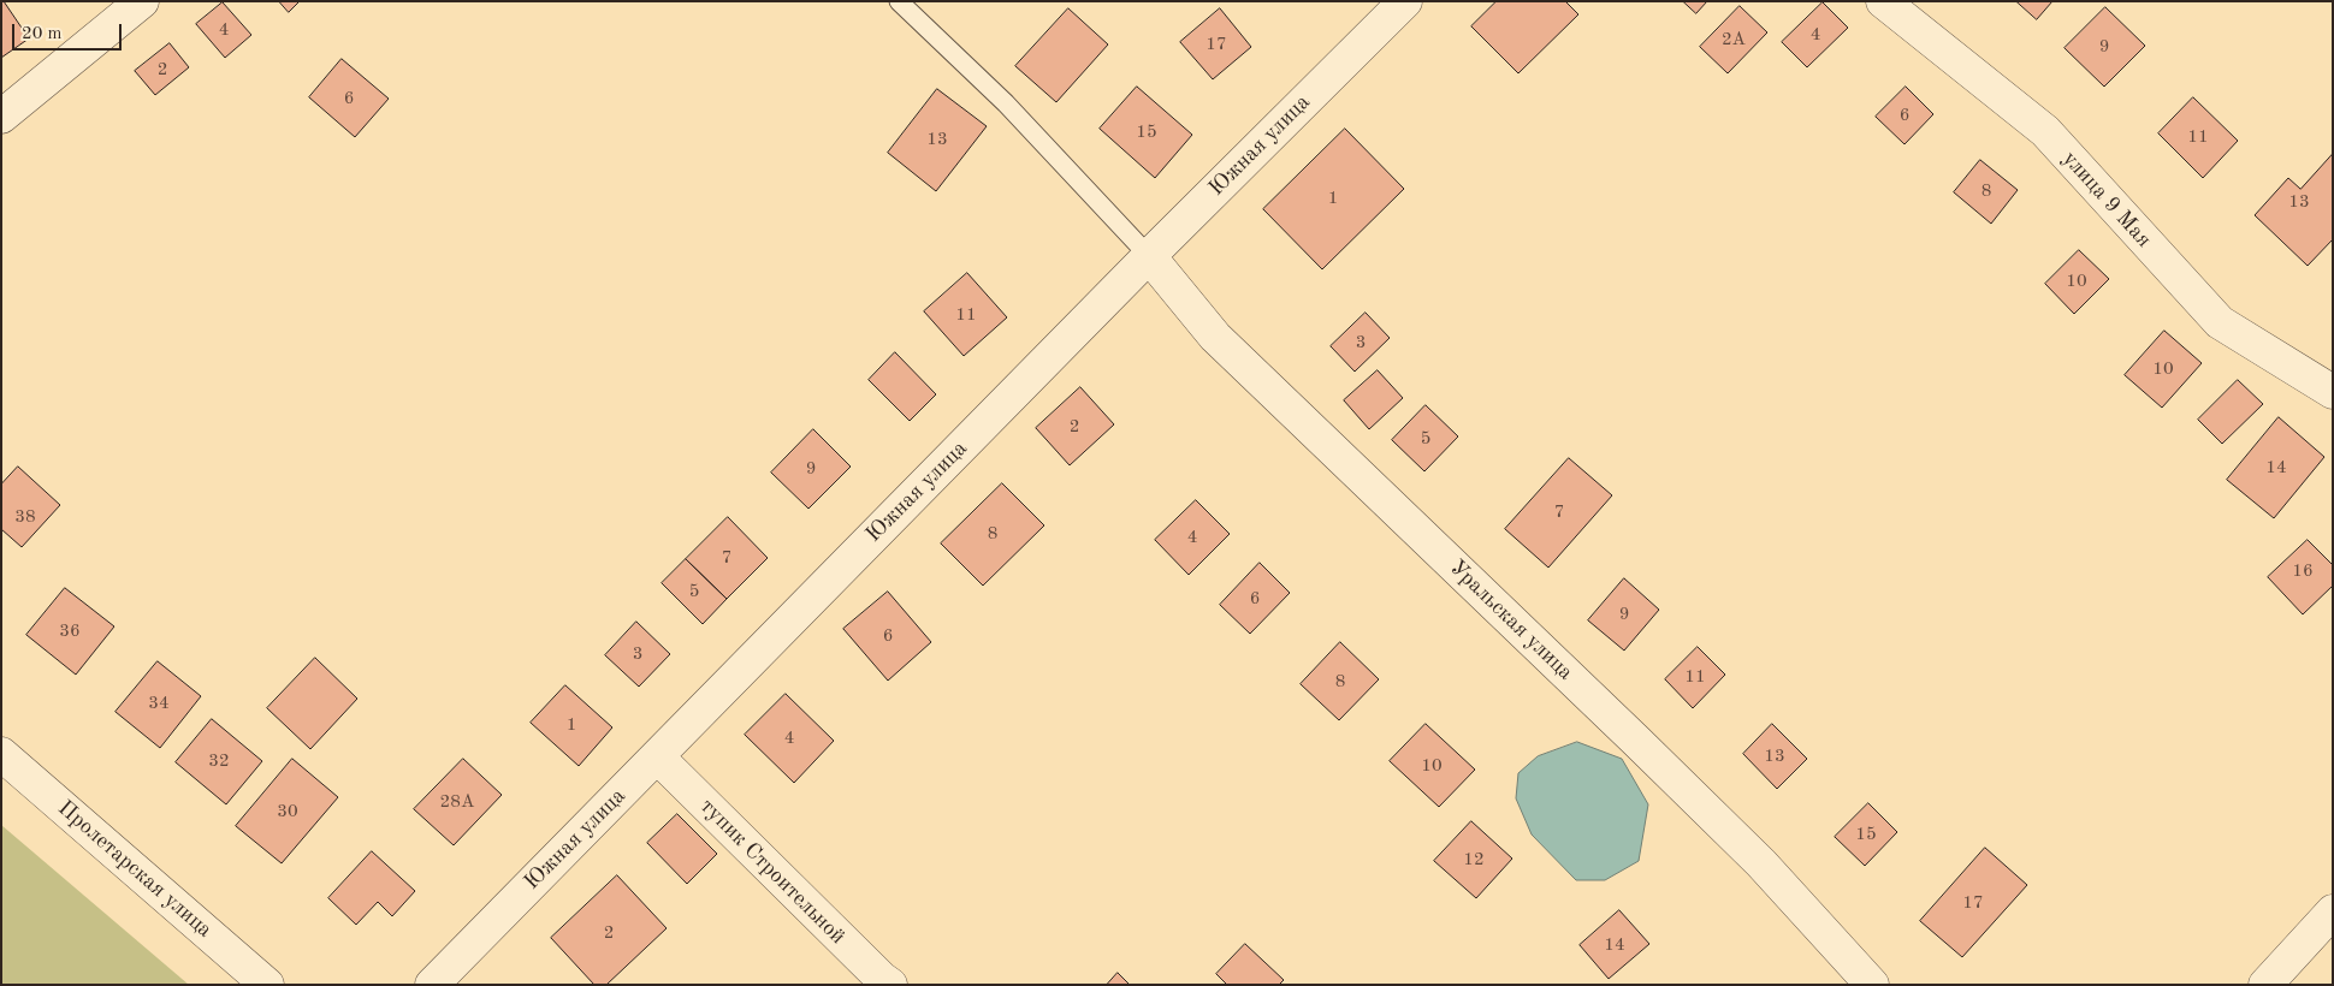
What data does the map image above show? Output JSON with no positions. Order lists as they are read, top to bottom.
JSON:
{
  "streets": {
    "street": [
      "Южная улица",
      "улица 9 Мая",
      "Уральская улица",
      "Пролетарская улица",
      "тупик Строительной"
    ]
  },
  "crossings": [
    ["Южная улица", "Уральская улица"],
    ["Южная улица", "тупик Строительной"]
  ],
  "house_numbers": [
    "4",
    "4",
    "2А",
    "17",
    "9",
    "2",
    "6",
    "6",
    "15",
    "11",
    "13",
    "8",
    "1",
    "13",
    "10",
    "11",
    "3",
    "10",
    "2",
    "5",
    "14",
    "9",
    "7",
    "38",
    "8",
    "4",
    "7",
    "16",
    "5",
    "6",
    "9",
    "36",
    "6",
    "3",
    "11",
    "8",
    "34",
    "1",
    "4",
    "13",
    "32",
    "10",
    "28А",
    "30",
    "15",
    "12",
    "17",
    "2",
    "14"
  ],
  "scale_bar": "20 m"
}
